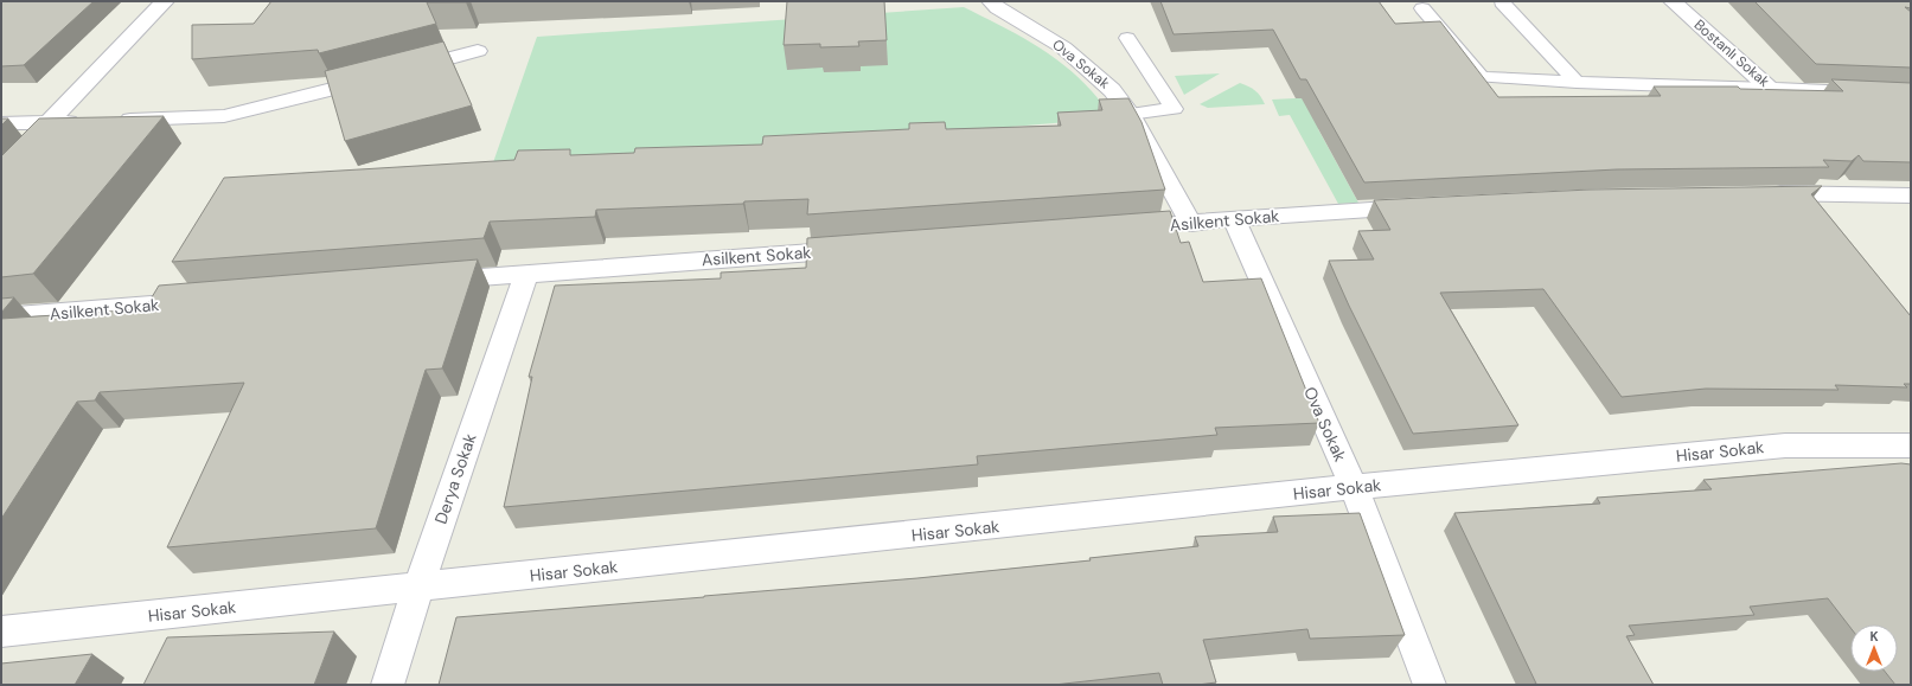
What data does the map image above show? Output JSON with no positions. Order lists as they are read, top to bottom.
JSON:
{
  "streets": {
    "street": [
      "Bostanlı Sokak",
      "Ova Sokak",
      "Asilkent Sokak",
      "Hisar Sokak",
      "Derya Sokak"
    ]
  },
  "crossings": [
    ["Ova Sokak", "Asilkent Sokak"],
    ["Ova Sokak", "Hisar Sokak"],
    ["Asilkent Sokak", "Derya Sokak"],
    ["Hisar Sokak", "Derya Sokak"]
  ],
  "north": "top"
}
